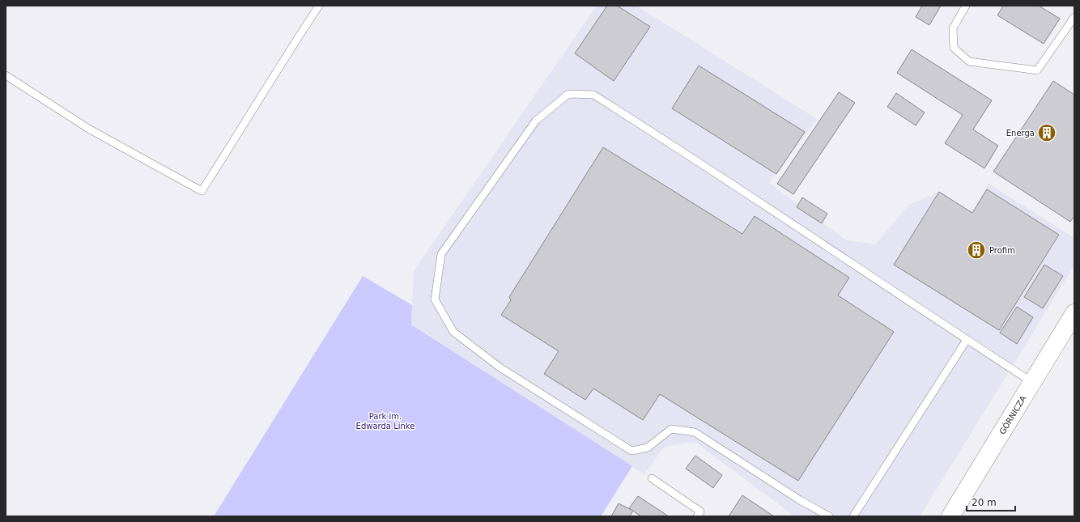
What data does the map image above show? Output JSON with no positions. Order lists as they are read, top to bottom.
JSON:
{
  "streets": {
    "street": ["GÓRNICZA"]
  },
  "parks": ["Park im. Edwarda Linke"],
  "places": {
    "building": ["Energa", "Profim"]
  },
  "scale_bar": "20 m"
}
